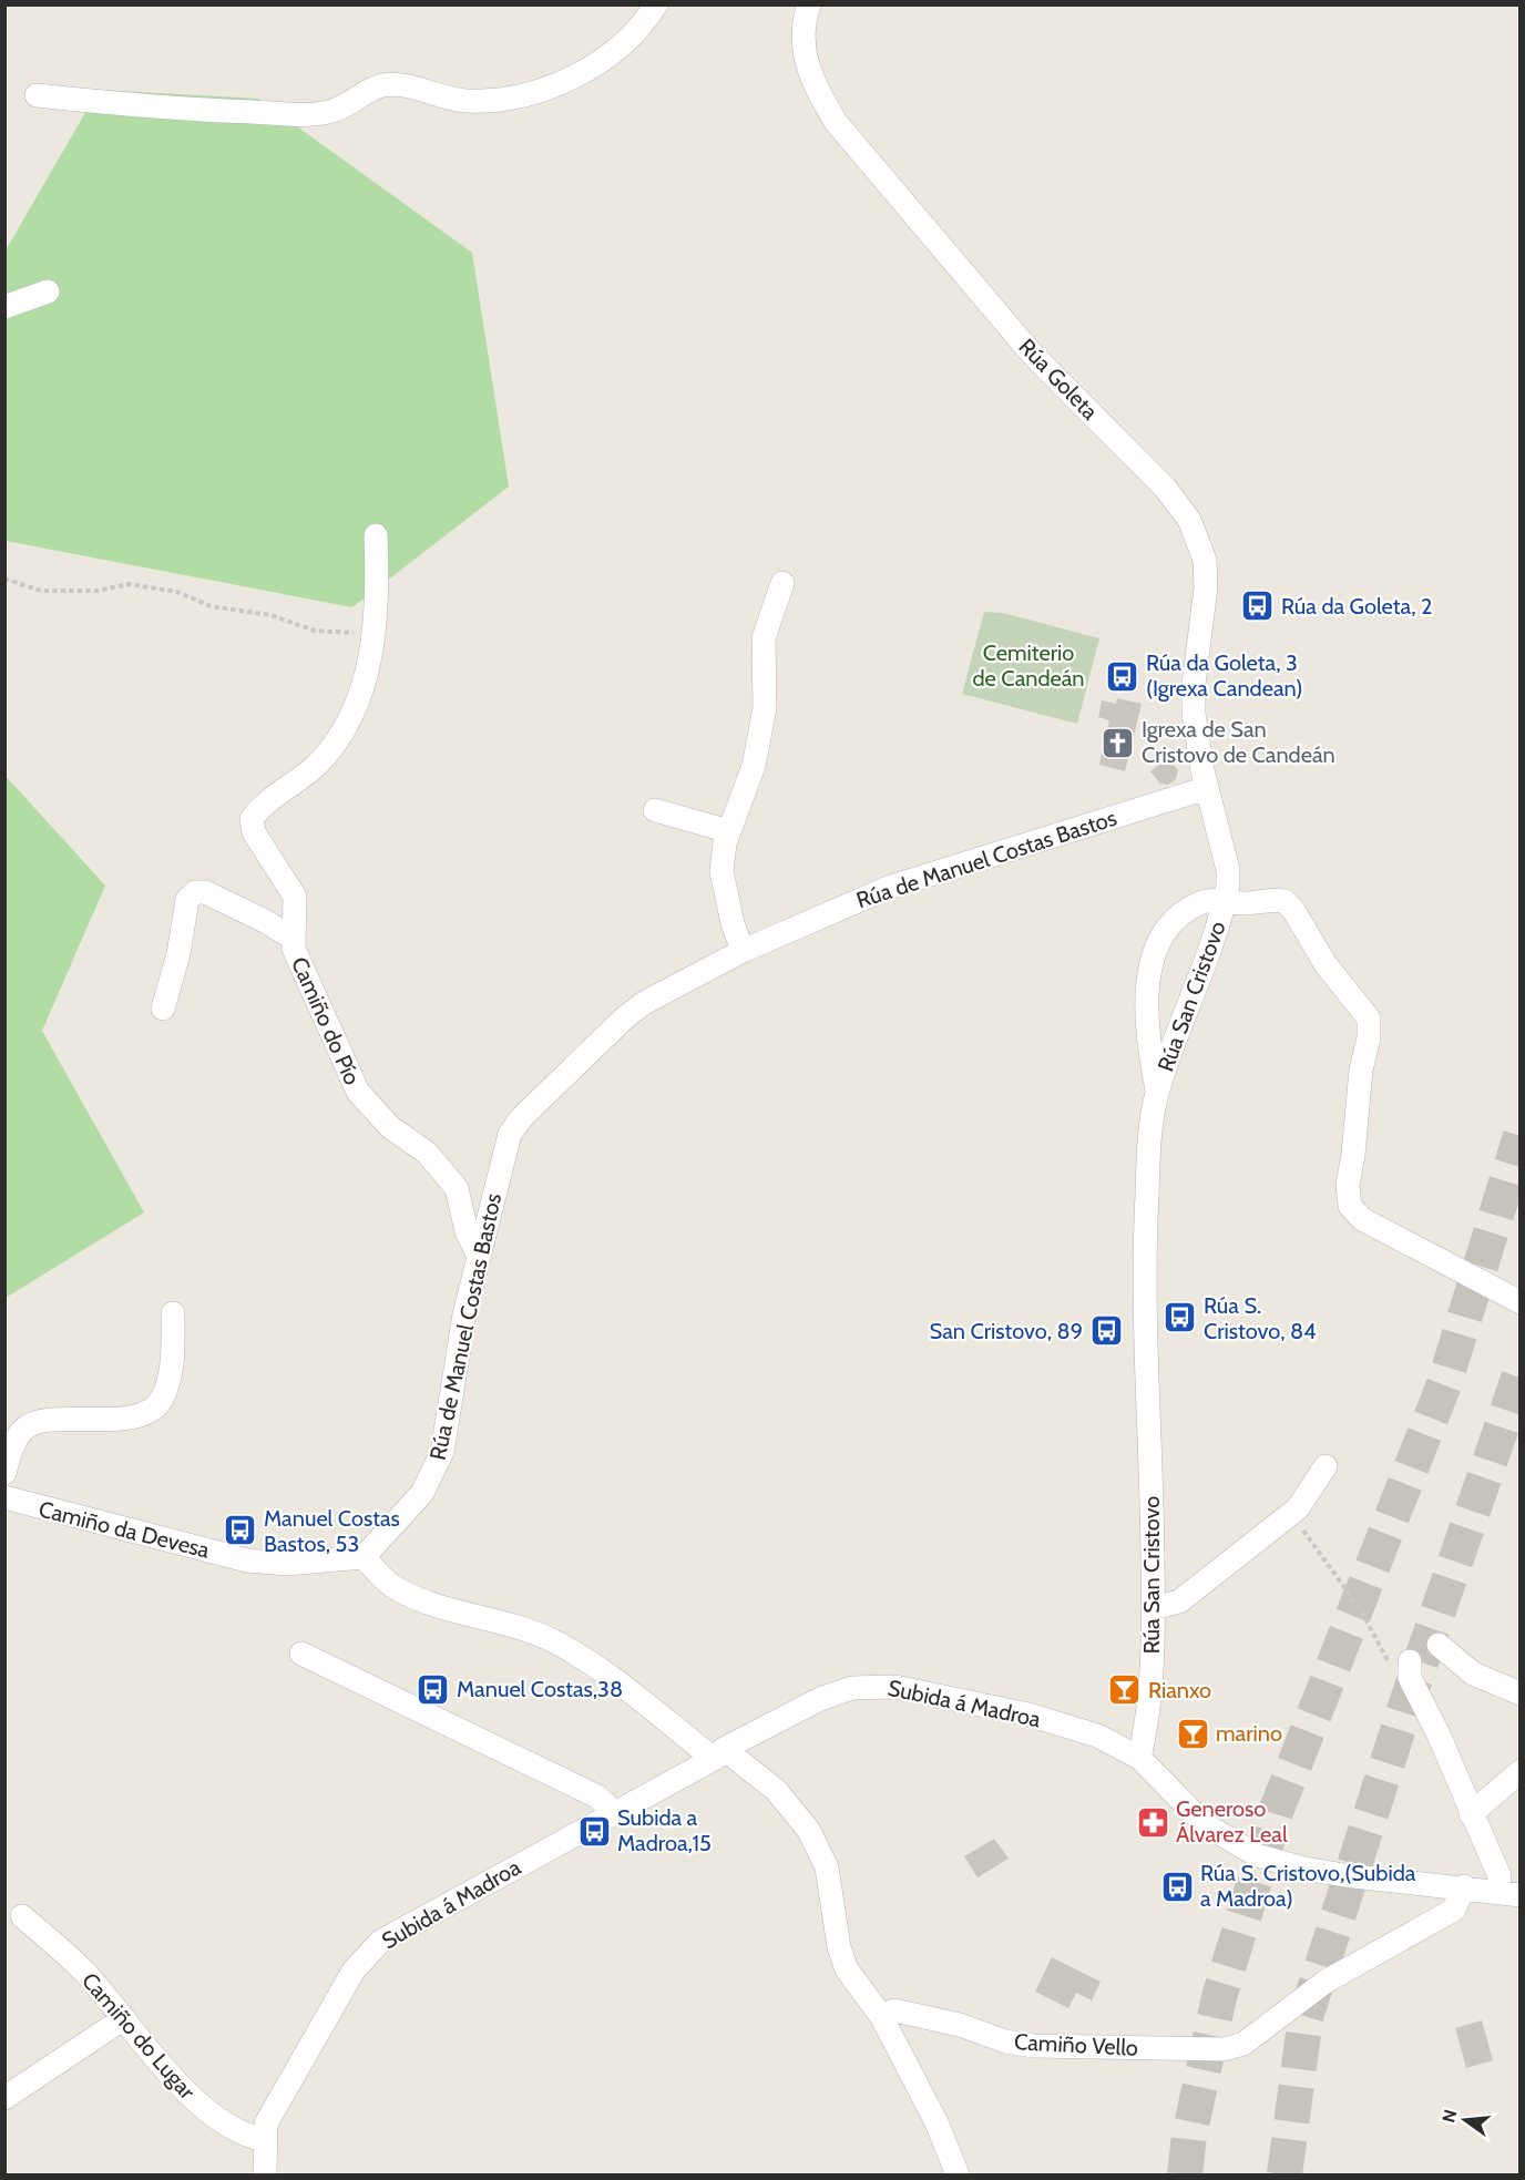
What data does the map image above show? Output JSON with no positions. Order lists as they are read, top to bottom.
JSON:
{
  "streets": {
    "street": [
      "Rúa Goleta",
      "Rúa de Manuel Costas Bastos",
      "Rúa San Cristovo",
      "Camiño do Pío",
      "Camiño da Devesa",
      "Subida á Madroa",
      "Camiño do Lugar",
      "Camiño Vello"
    ]
  },
  "crossings": [
    ["Rúa Goleta", "Rúa de Manuel Costas Bastos"],
    ["Rúa Goleta", "Rúa San Cristovo"],
    ["Rúa de Manuel Costas Bastos", "Rúa San Cristovo"],
    ["Rúa de Manuel Costas Bastos", "Camiño do Pío"],
    ["Rúa de Manuel Costas Bastos", "Camiño da Devesa"],
    ["Rúa San Cristovo", "Subida á Madroa"],
    ["Subida á Madroa", "Camiño do Lugar"]
  ],
  "parks": ["Cemiterio de Candeán"],
  "places": {
    "bus stop": [
      "Rúa da Goleta, 2",
      "Rúa da Goleta, 3 (Igrexa Candean)",
      "Rúa S. Cristovo, 84",
      "San Cristovo, 89",
      "Manuel Costas Bastos, 53",
      "Manuel Costas,38",
      "Subida a Madroa,15",
      "Rúa S. Cristovo,(Subida a Madroa)"
    ],
    "church": ["Igrexa de San Cristovo de Candeán"],
    "bar": ["Rianxo", "marino"],
    "pharmacy": ["Generoso Álvarez Leal"]
  },
  "north": "left"
}
